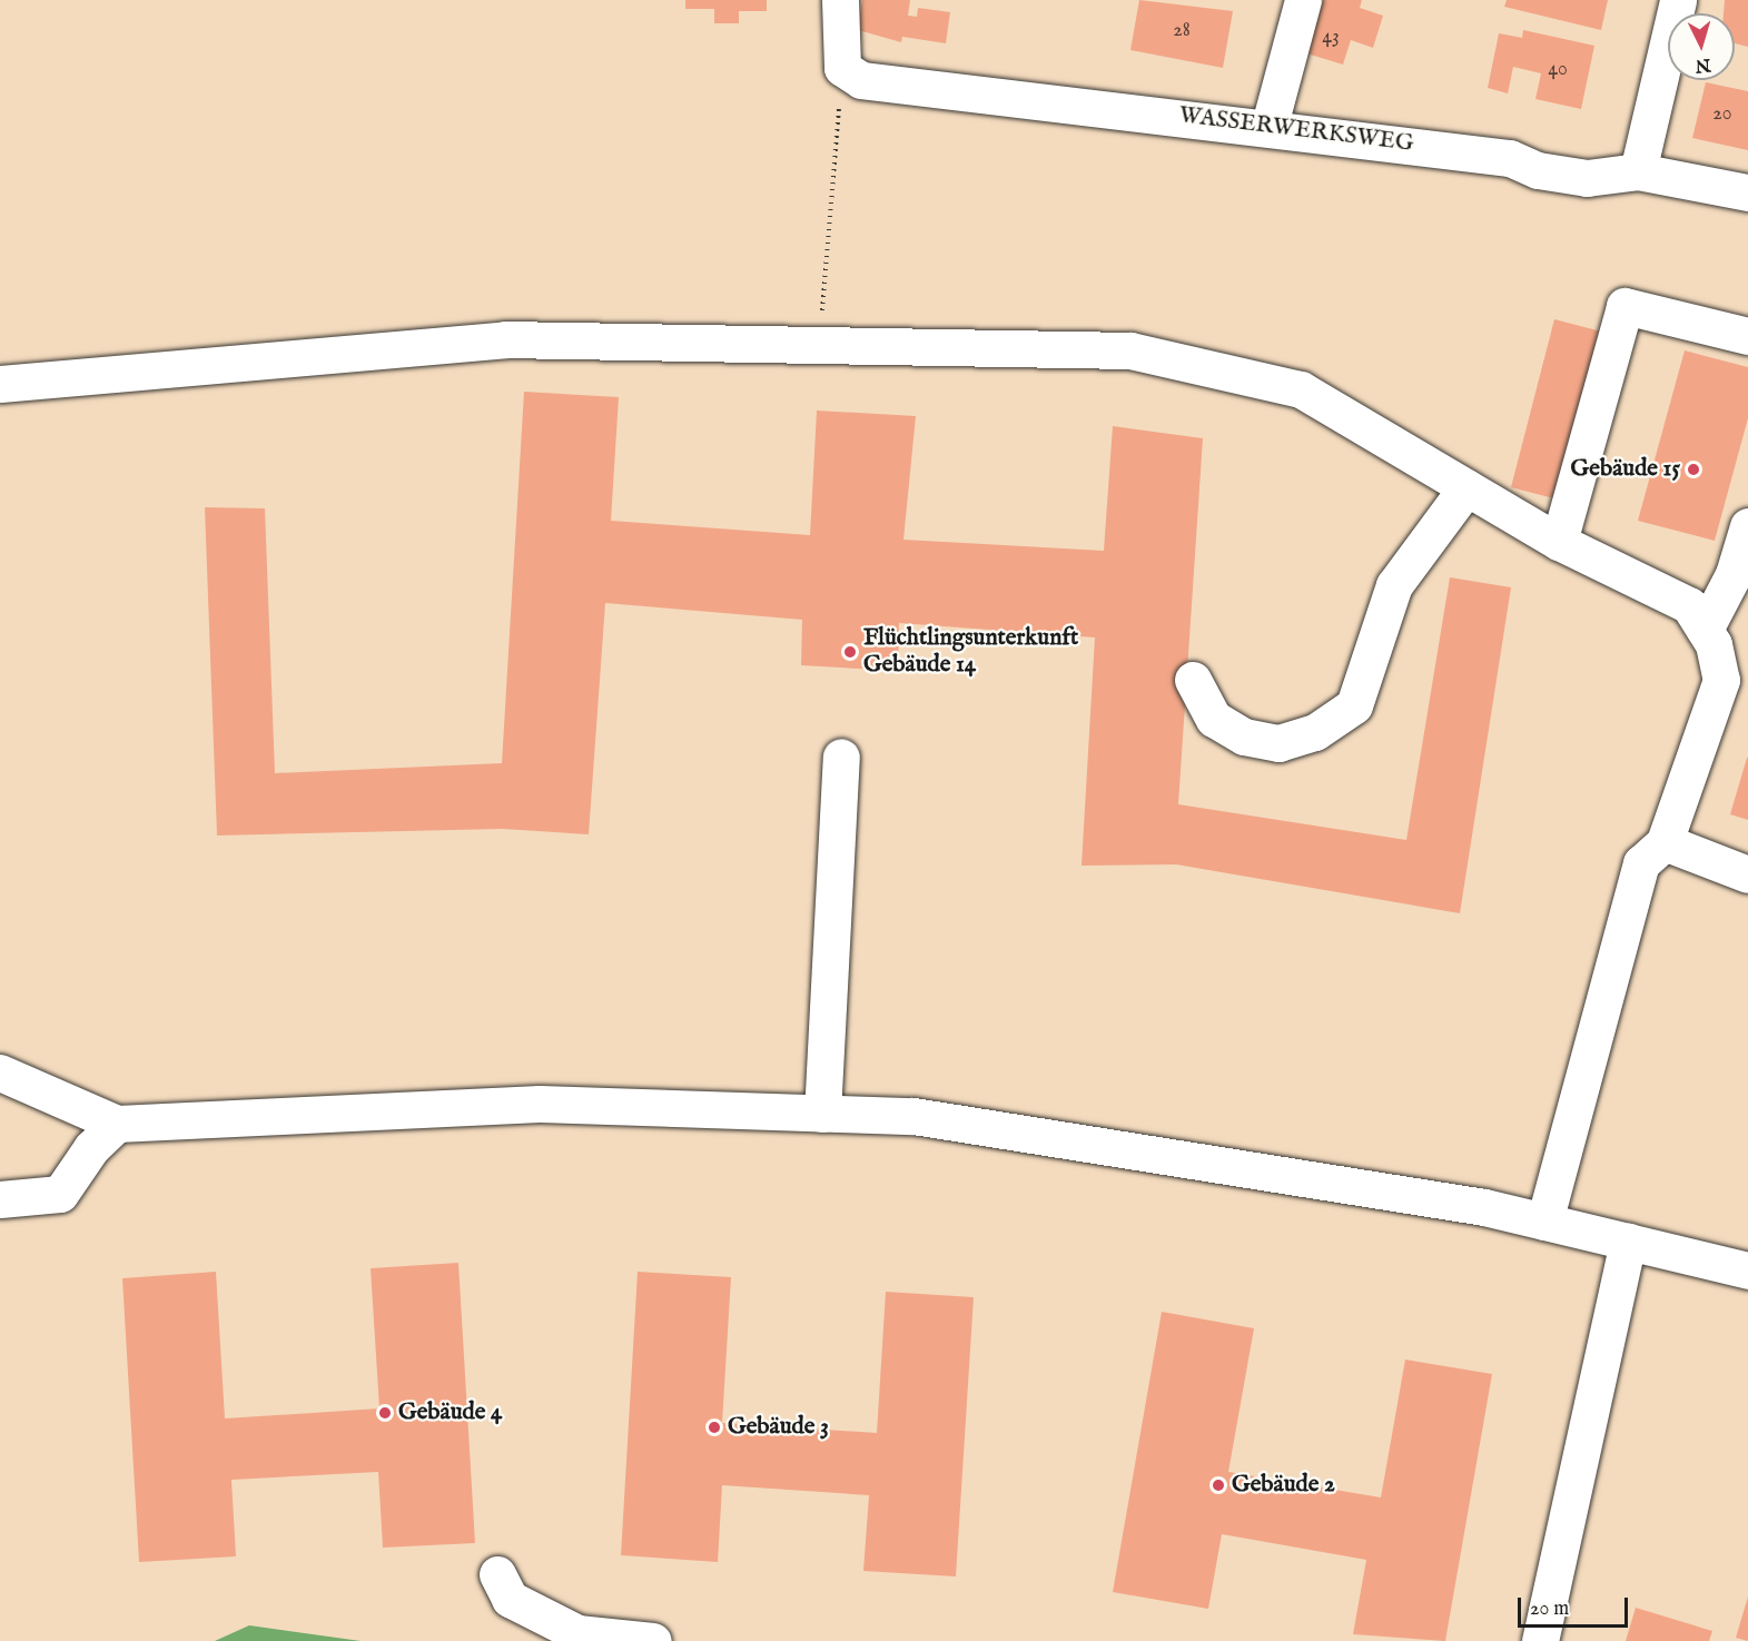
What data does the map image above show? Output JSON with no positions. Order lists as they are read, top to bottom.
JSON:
{
  "streets": {
    "street": ["WASSERWERKSWEG"]
  },
  "places": [
    "Gebäude 15",
    "Flüchtlingsunterkunft Gebäude 14",
    "Gebäude 4",
    "Gebäude 3",
    "Gebäude 2"
  ],
  "house_numbers": [
    "28",
    "43",
    "40",
    "20"
  ],
  "scale_bar": "20 m",
  "north": "bottom"
}
